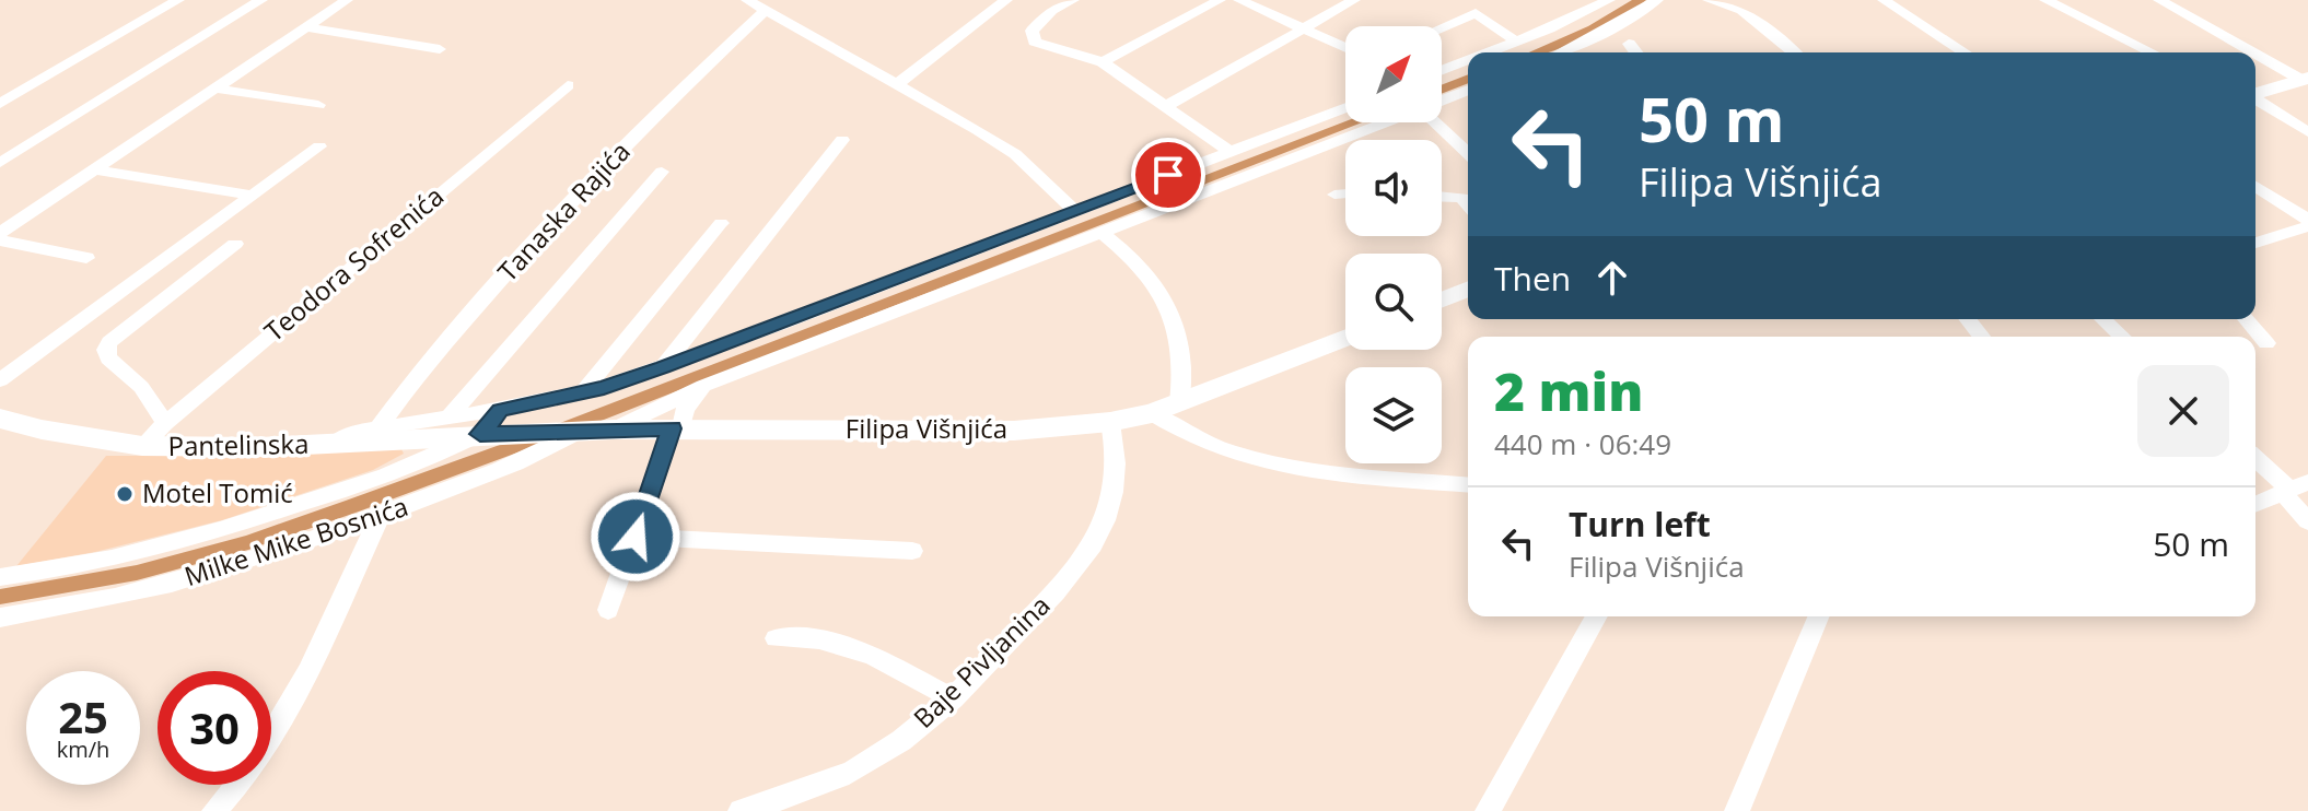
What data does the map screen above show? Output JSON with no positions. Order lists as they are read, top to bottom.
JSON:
{
  "streets": {
    "main road": ["Filipa Višnjića", "Pantelinska"],
    "street": [
      "Tanaska Rajića",
      "Teodora Sofrenića",
      "Milke Mike Bosnića",
      "Baje Pivljanina"
    ]
  },
  "crossings": [
    ["Teodora Sofrenića", "Pantelinska"],
    ["Filipa Višnjića", "Pantelinska"],
    ["Filipa Višnjića", "Milke Mike Bosnića"],
    ["Filipa Višnjića", "Baje Pivljanina"],
    ["Pantelinska", "Milke Mike Bosnića"]
  ],
  "places": ["Motel Tomić"],
  "north": "top right",
  "page": {
    "turn": ["50 m", "Filipa Višnjića"],
    "then": "Then",
    "heading": ["2 min", "440 m · 06:49"],
    "list": [
      {
        "name": "Turn left",
        "note": "Filipa Višnjića",
        "value": "50 m"
      }
    ],
    "speed": "25 km/h",
    "limit": "30"
  }
}
